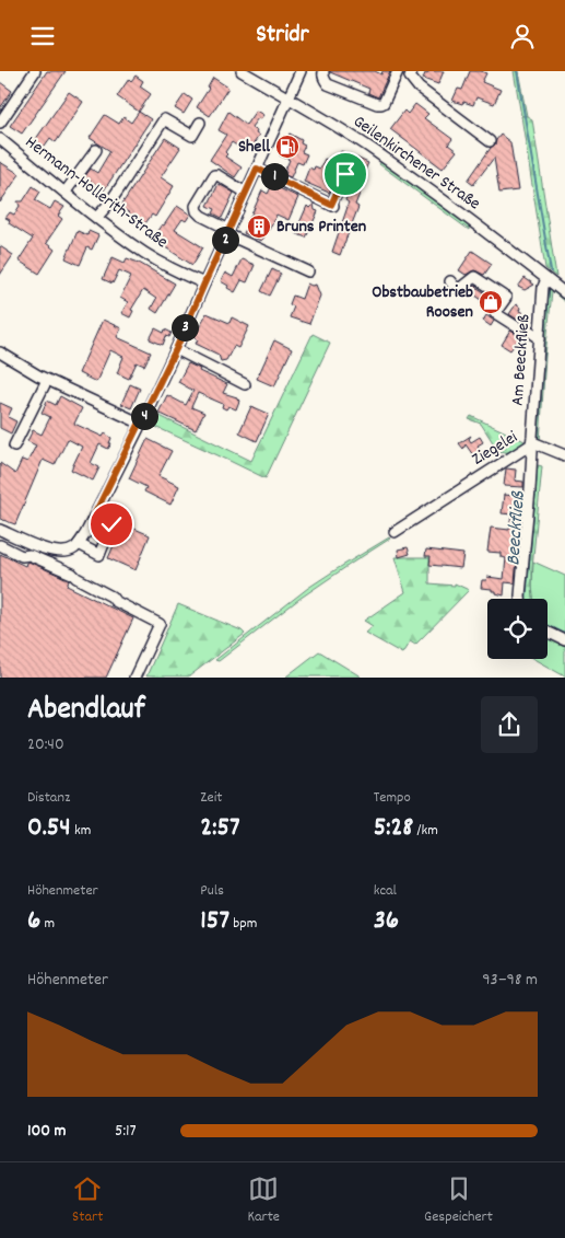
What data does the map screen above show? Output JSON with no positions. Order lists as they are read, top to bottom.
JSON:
{
  "streets": {
    "street": [
      "Geilenkirchener Straße",
      "Hermann-Hollerith-Straße",
      "Am Beeckfließ",
      "Ziegelei"
    ]
  },
  "crossings": [
    ["Geilenkirchener Straße", "Am Beeckfließ"],
    ["Am Beeckfließ", "Ziegelei"]
  ],
  "water": ["Beeckfließ"],
  "places": {
    "fuel station": ["Shell"],
    "building": ["Bruns Printen"],
    "shop": ["Obstbaubetrieb Roosen"]
  },
  "page": {
    "header": "Stridr",
    "pins": [
      "1",
      "2",
      "3",
      "4"
    ],
    "heading": ["Abendlauf", "20:40"],
    "stats": [
      ["Distanz", "0.54 km"],
      ["Zeit", "2:57"],
      ["Tempo", "5:28 /km"],
      ["Höhenmeter", "6 m"],
      ["Puls", "157 bpm"],
      ["kcal", "36"]
    ],
    "chart": ["Höhenmeter", "93–98 m"],
    "list": [
      {
        "name": "100 m",
        "note": "5:17"
      }
    ],
    "tabs": ["Start", "Karte", "Gespeichert"]
  }
}
